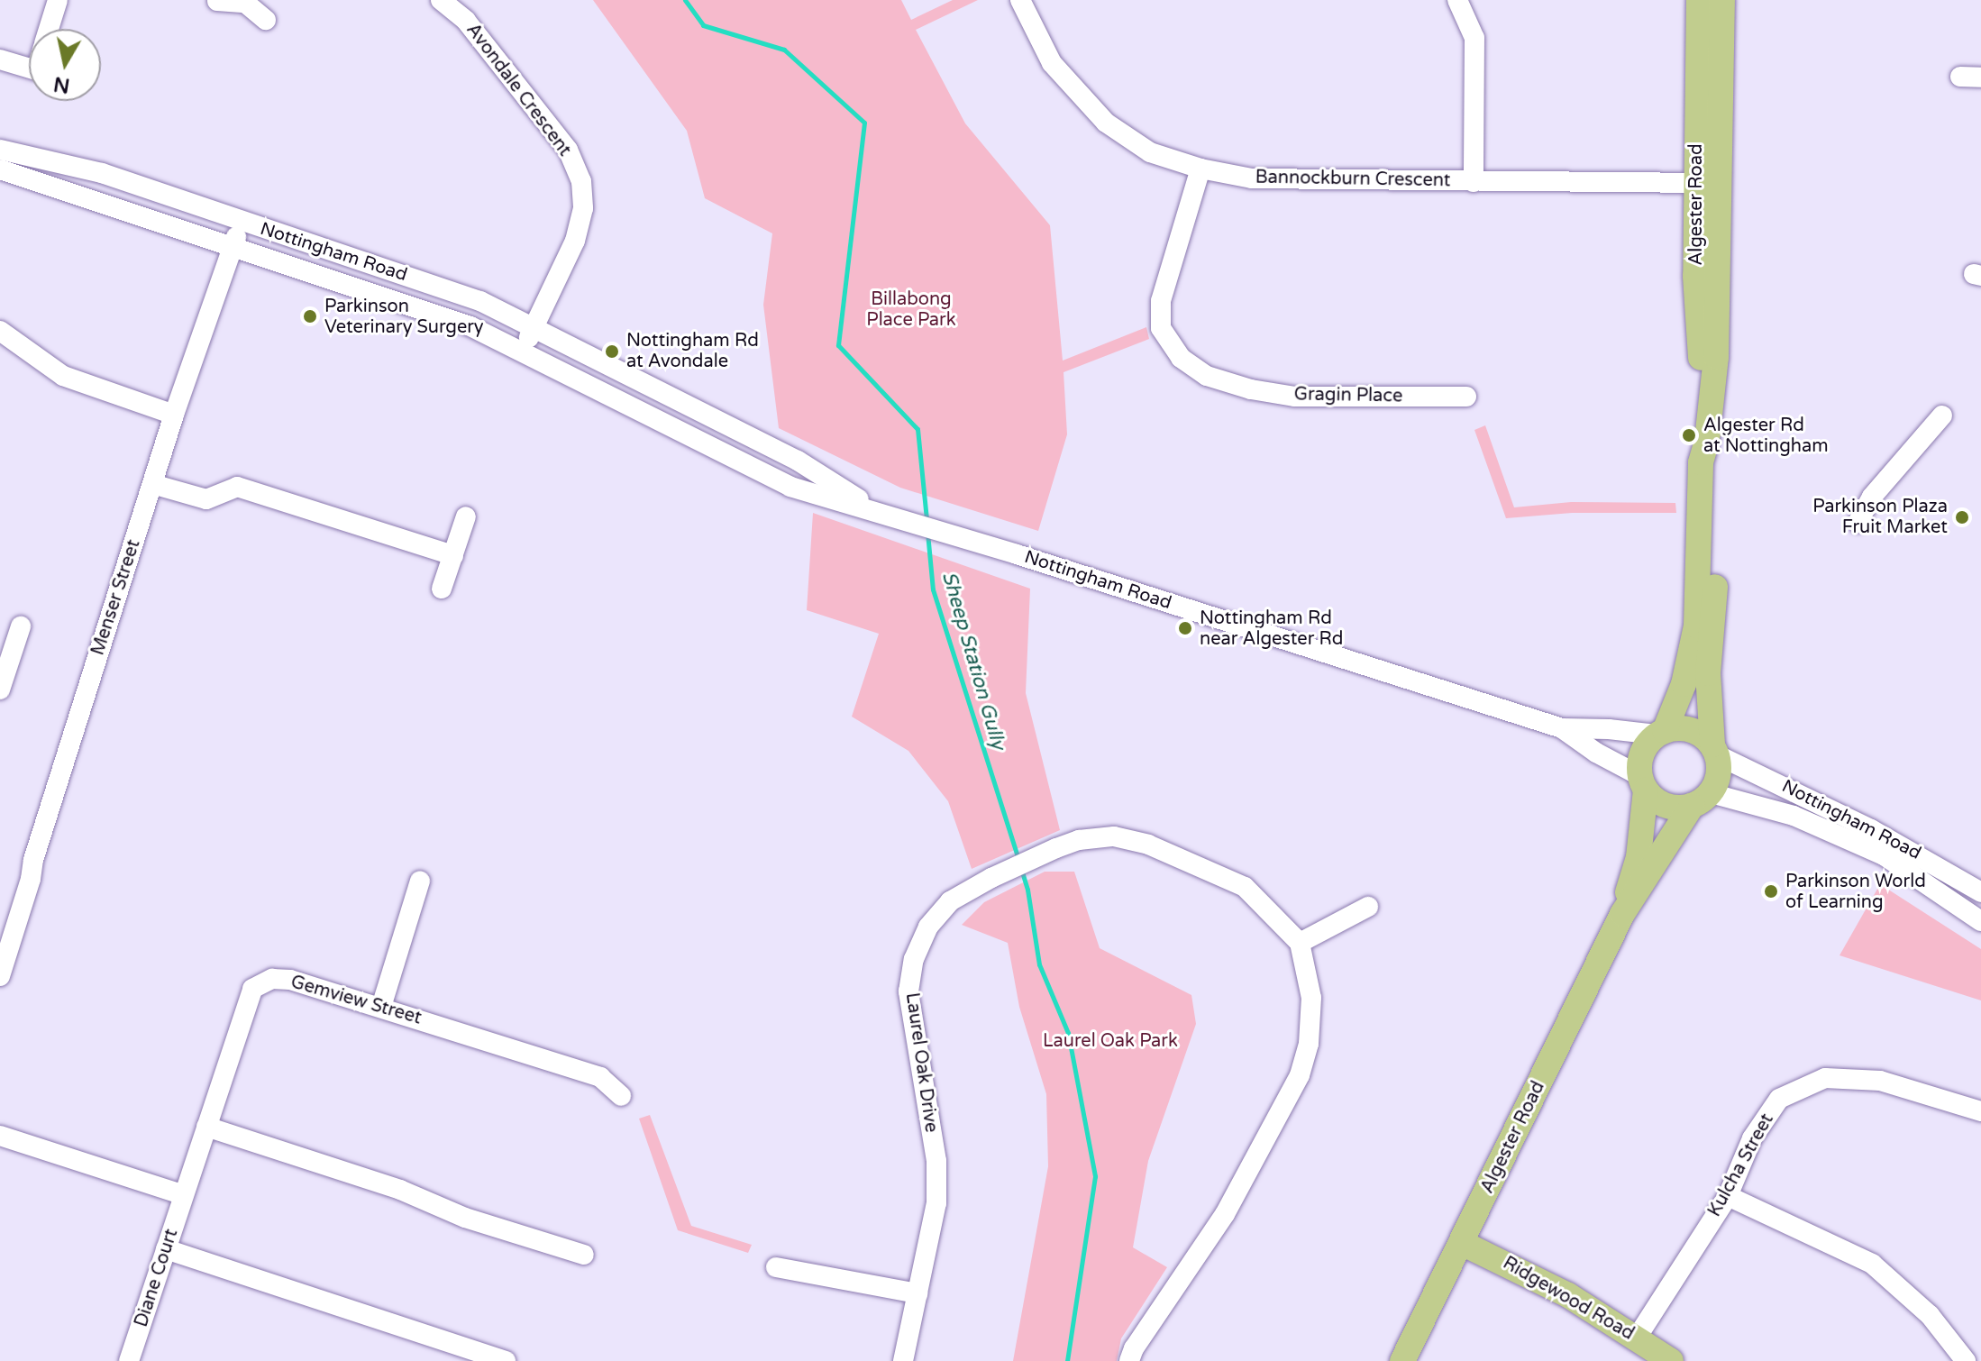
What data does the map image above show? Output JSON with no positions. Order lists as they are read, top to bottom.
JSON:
{
  "streets": {
    "main road": ["Algester Road", "Ridgewood Road"],
    "street": [
      "Avondale Crescent",
      "Bannockburn Crescent",
      "Nottingham Road",
      "Gragin Place",
      "Menser Street",
      "Gemview Street",
      "Laurel Oak Drive",
      "Kulcha Street",
      "Diane Court"
    ]
  },
  "crossings": [
    ["Avondale Crescent", "Nottingham Road"],
    ["Bannockburn Crescent", "Algester Road"],
    ["Bannockburn Crescent", "Gragin Place"],
    ["Algester Road", "Nottingham Road"],
    ["Algester Road", "Ridgewood Road"],
    ["Nottingham Road", "Menser Street"],
    ["Gemview Street", "Diane Court"],
    ["Kulcha Street", "Ridgewood Road"]
  ],
  "water": ["Sheep Station Gully"],
  "parks": ["Billabong Place Park", "Laurel Oak Park"],
  "places": [
    "Parkinson Veterinary Surgery",
    "Nottingham Rd at Avondale",
    "Algester Rd at Nottingham",
    "Parkinson Plaza Fruit Market",
    "Nottingham Rd near Algester Rd",
    "Parkinson World of Learning"
  ],
  "north": "bottom"
}
